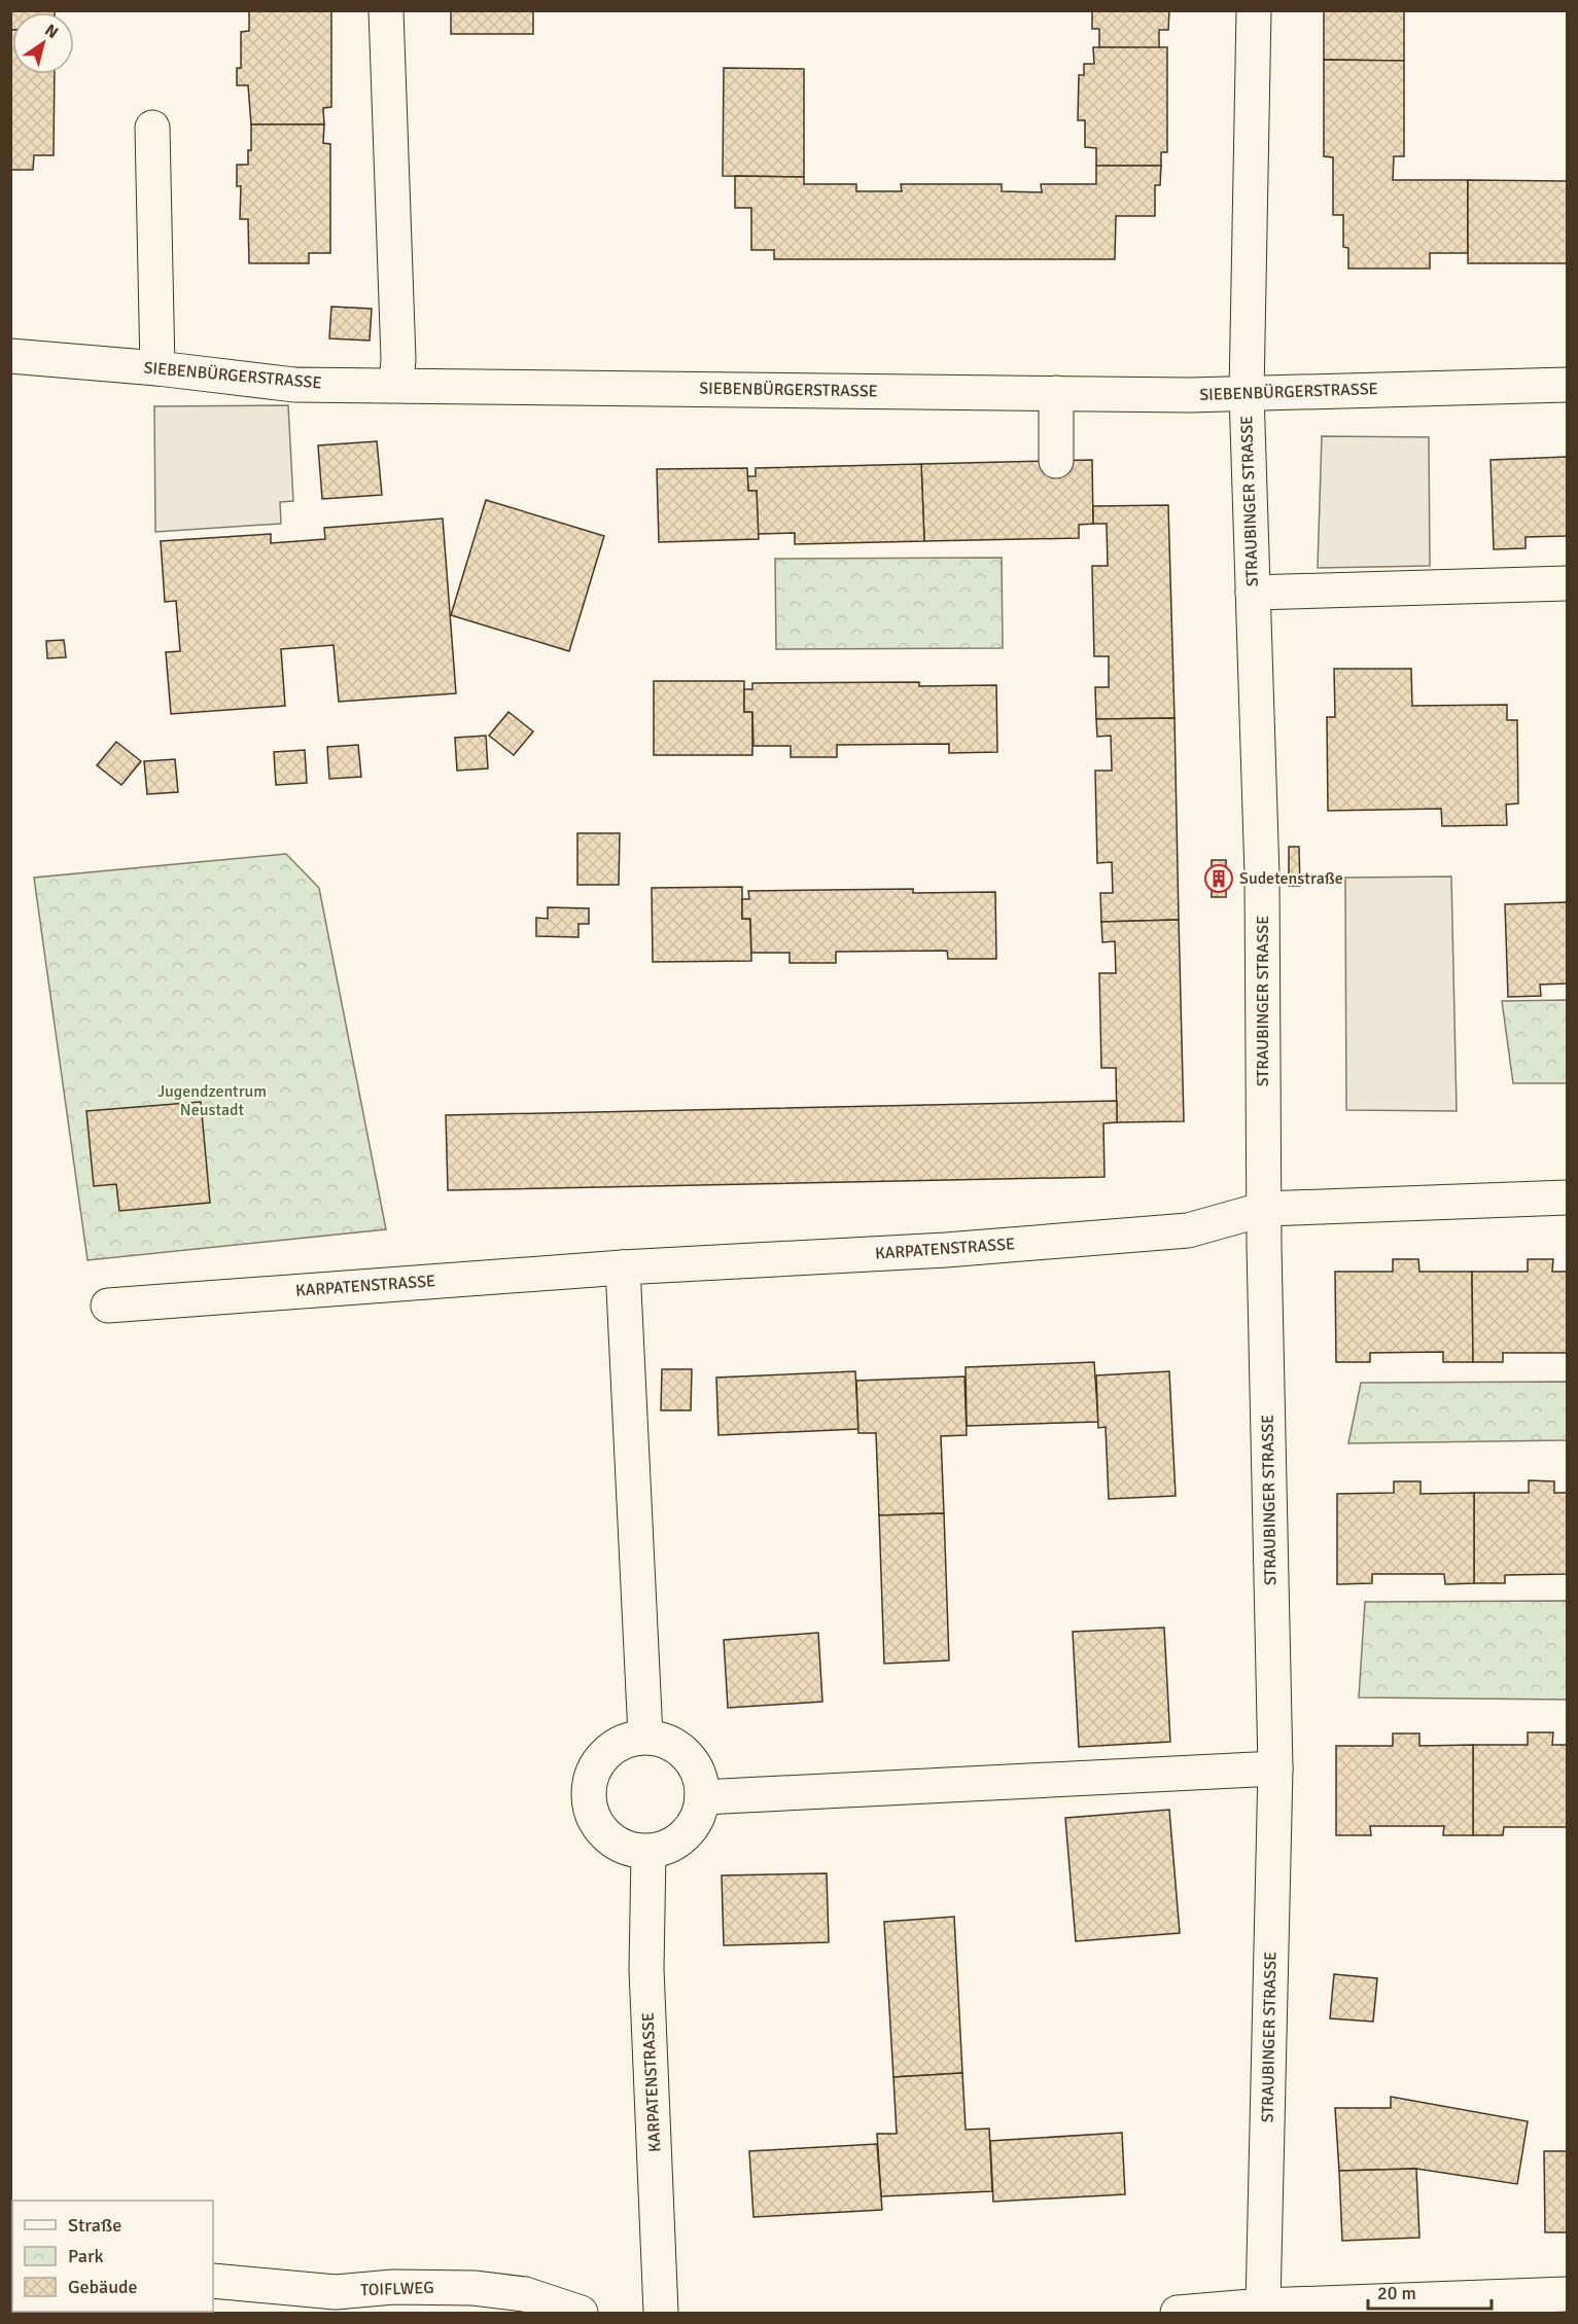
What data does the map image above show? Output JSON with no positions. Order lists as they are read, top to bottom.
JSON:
{
  "streets": {
    "street": [
      "SIEBENBÜRGERSTRASSE",
      "STRAUBINGER STRASSE",
      "KARPATENSTRASSE",
      "TOIFLWEG"
    ]
  },
  "crossings": [
    ["SIEBENBÜRGERSTRASSE", "STRAUBINGER STRASSE"],
    ["STRAUBINGER STRASSE", "KARPATENSTRASSE"]
  ],
  "parks": ["Jugendzentrum Neustadt"],
  "places": {
    "building": ["Sudetenstraße"]
  },
  "legend": ["Straße", "Park", "Gebäude"],
  "scale_bar": "20 m",
  "north": "top right"
}
